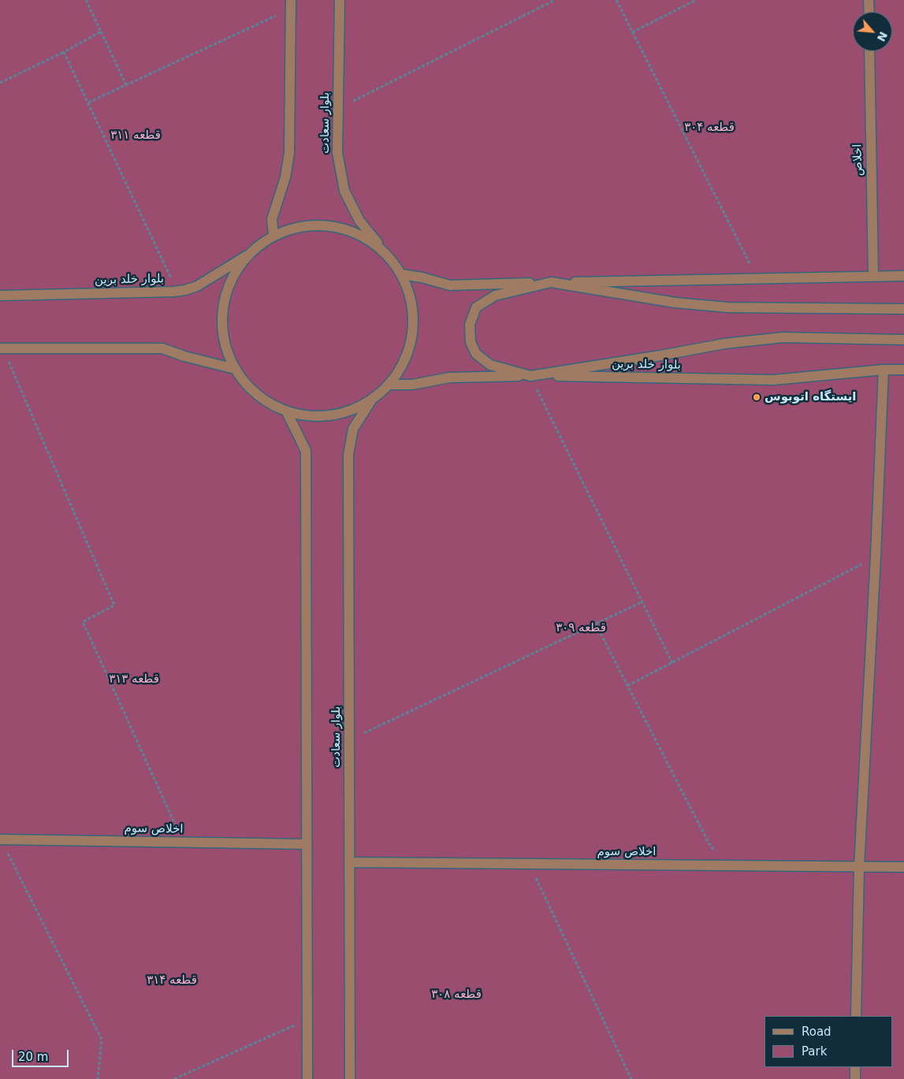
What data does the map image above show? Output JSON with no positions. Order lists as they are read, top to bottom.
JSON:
{
  "streets": {
    "street": [
      "بلوار سعادت",
      "اخلاص",
      "بلوار خلد برین",
      "اخلاص سوم"
    ]
  },
  "crossings": [
    ["بلوار سعادت", "اخلاص سوم"]
  ],
  "parks": [
    "قطعه ۳۰۴",
    "قطعه ۳۱۱",
    "قطعه ۳۰۹",
    "قطعه ۳۱۳",
    "قطعه ۳۱۴",
    "قطعه ۳۰۸"
  ],
  "places": ["ایستگاه اتوبوس"],
  "legend": ["Road", "Park"],
  "scale_bar": "20 m",
  "north": "bottom right"
}
